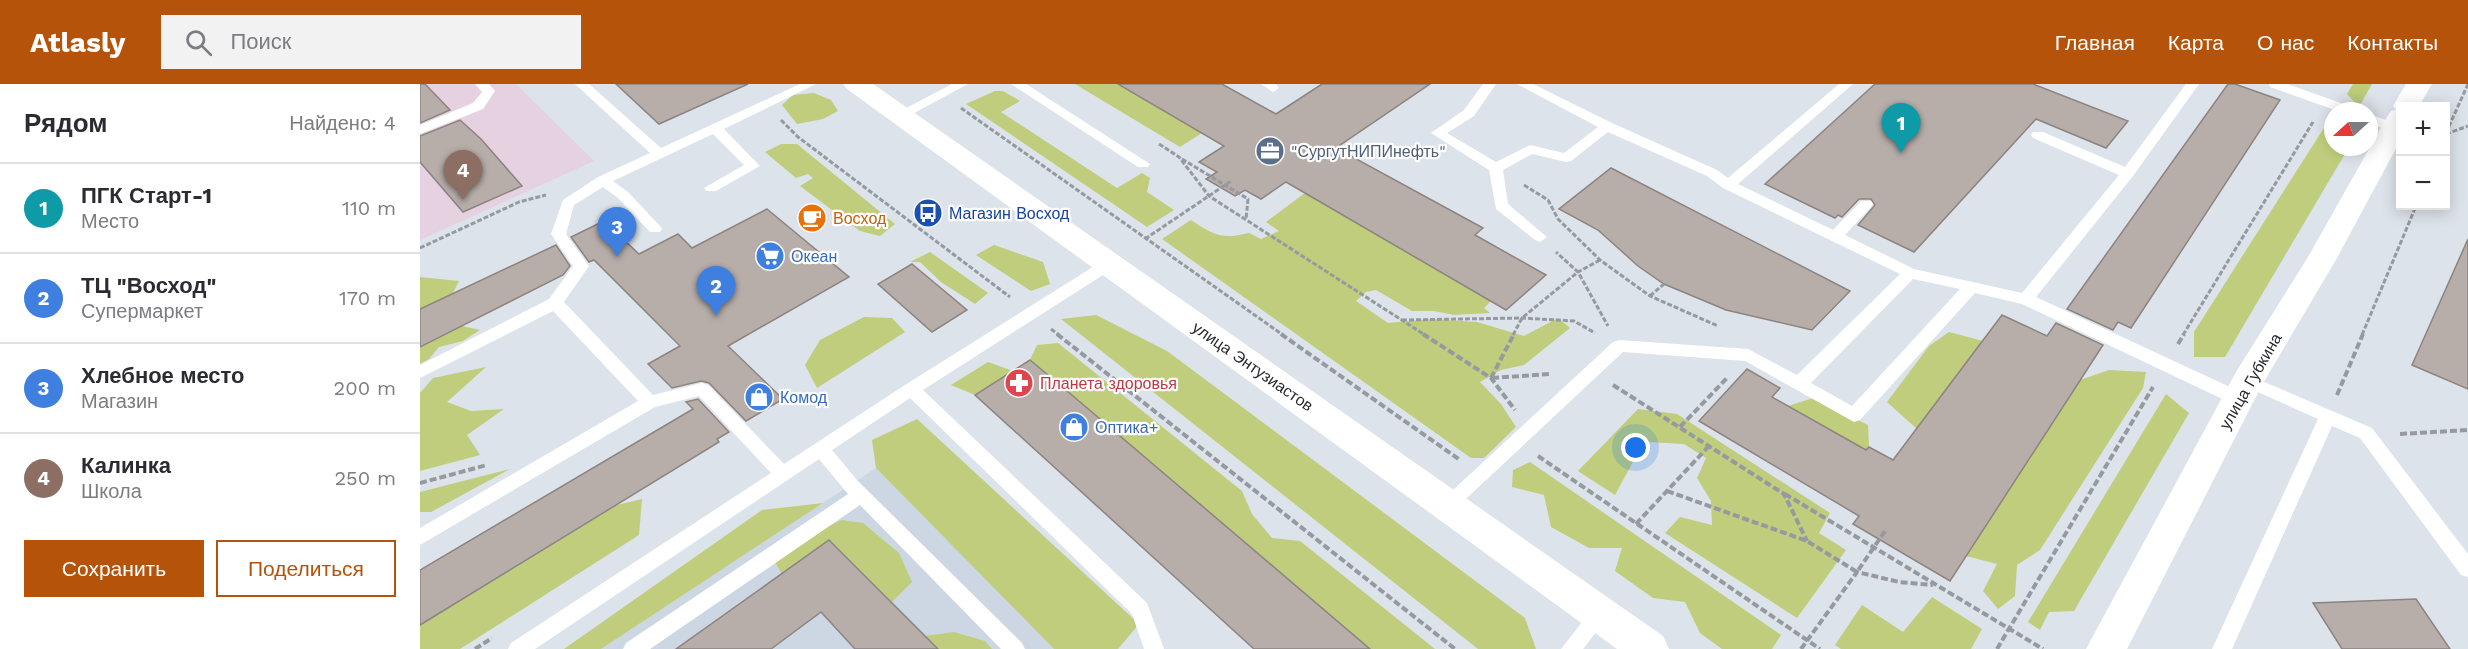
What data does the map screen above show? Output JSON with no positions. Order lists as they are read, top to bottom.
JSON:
{
  "streets": {
    "main road": ["улица Энтузиастов", "улица Губкина"]
  },
  "places": {
    "office": ["\"СургутНИПИнефть\""],
    "bus stop": ["Магазин Восход"],
    "cafe": ["Восход"],
    "supermarket": ["Океан"],
    "pharmacy": ["Планета здоровья"],
    "shop": ["Комод", "Оптика+"]
  },
  "north": "left",
  "page": {
    "header": "Atlasly",
    "search": "Поиск",
    "nav": [
      "Главная",
      "Карта",
      "О нас",
      "Контакты"
    ],
    "heading": ["Рядом", "Найдено: 4"],
    "map_buttons": ["+", "−"],
    "pins": [
      "1",
      "4",
      "3",
      "2"
    ],
    "list": [
      {
        "mark": "1",
        "name": "ПГК Старт-1",
        "note": "Место",
        "value": "110 m"
      },
      {
        "mark": "2",
        "name": "ТЦ \"Восход\"",
        "note": "Супермаркет",
        "value": "170 m"
      },
      {
        "mark": "3",
        "name": "Хлебное место",
        "note": "Магазин",
        "value": "200 m"
      },
      {
        "mark": "4",
        "name": "Калинка",
        "note": "Школа",
        "value": "250 m"
      }
    ],
    "buttons": ["Сохранить", "Поделиться"]
  }
}
